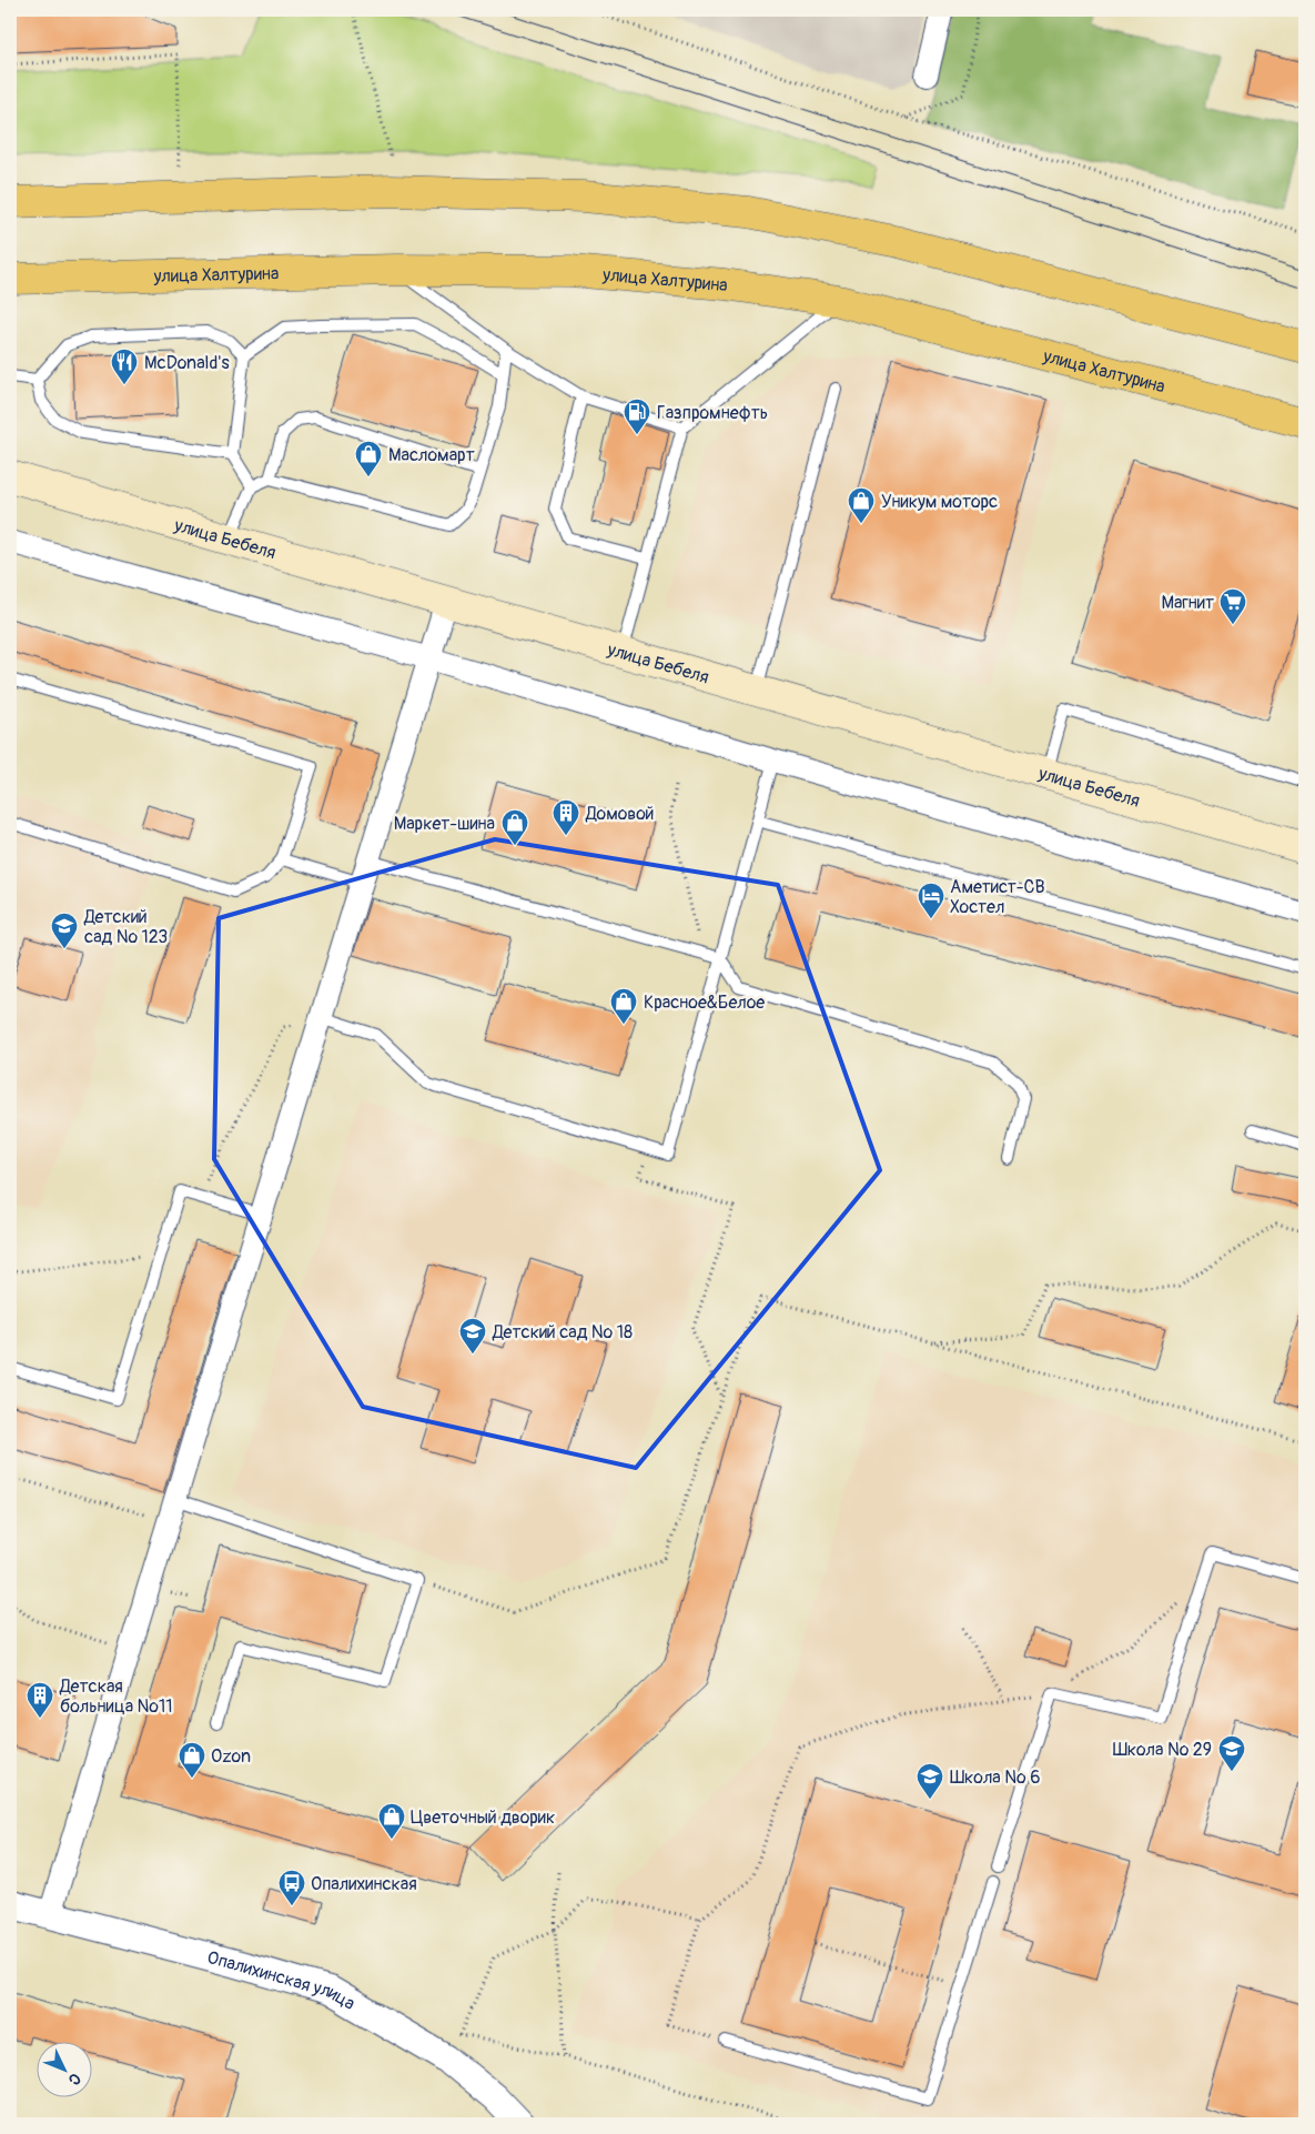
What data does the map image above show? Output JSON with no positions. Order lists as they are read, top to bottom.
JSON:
{
  "streets": {
    "main road": ["улица Халтурина", "улица Бебеля"],
    "street": ["Опалихинская улица"]
  },
  "places": {
    "restaurant": ["McDonald's"],
    "fuel station": ["Газпромнефть"],
    "shop": [
      "Масломарт",
      "Уникум моторс",
      "Маркет-шина",
      "Красное&Белое",
      "Ozon",
      "Цветочный дворик"
    ],
    "supermarket": ["Магнит"],
    "building": ["Домовой", "Детская больница №11"],
    "hotel": ["Аметист-СВ Хостел"],
    "school or university": [
      "Детский сад № 123",
      "Детский сад № 18",
      "Школа № 29",
      "Школа № 6"
    ],
    "bus stop": ["Опалихинская"]
  },
  "north": "bottom right"
}
